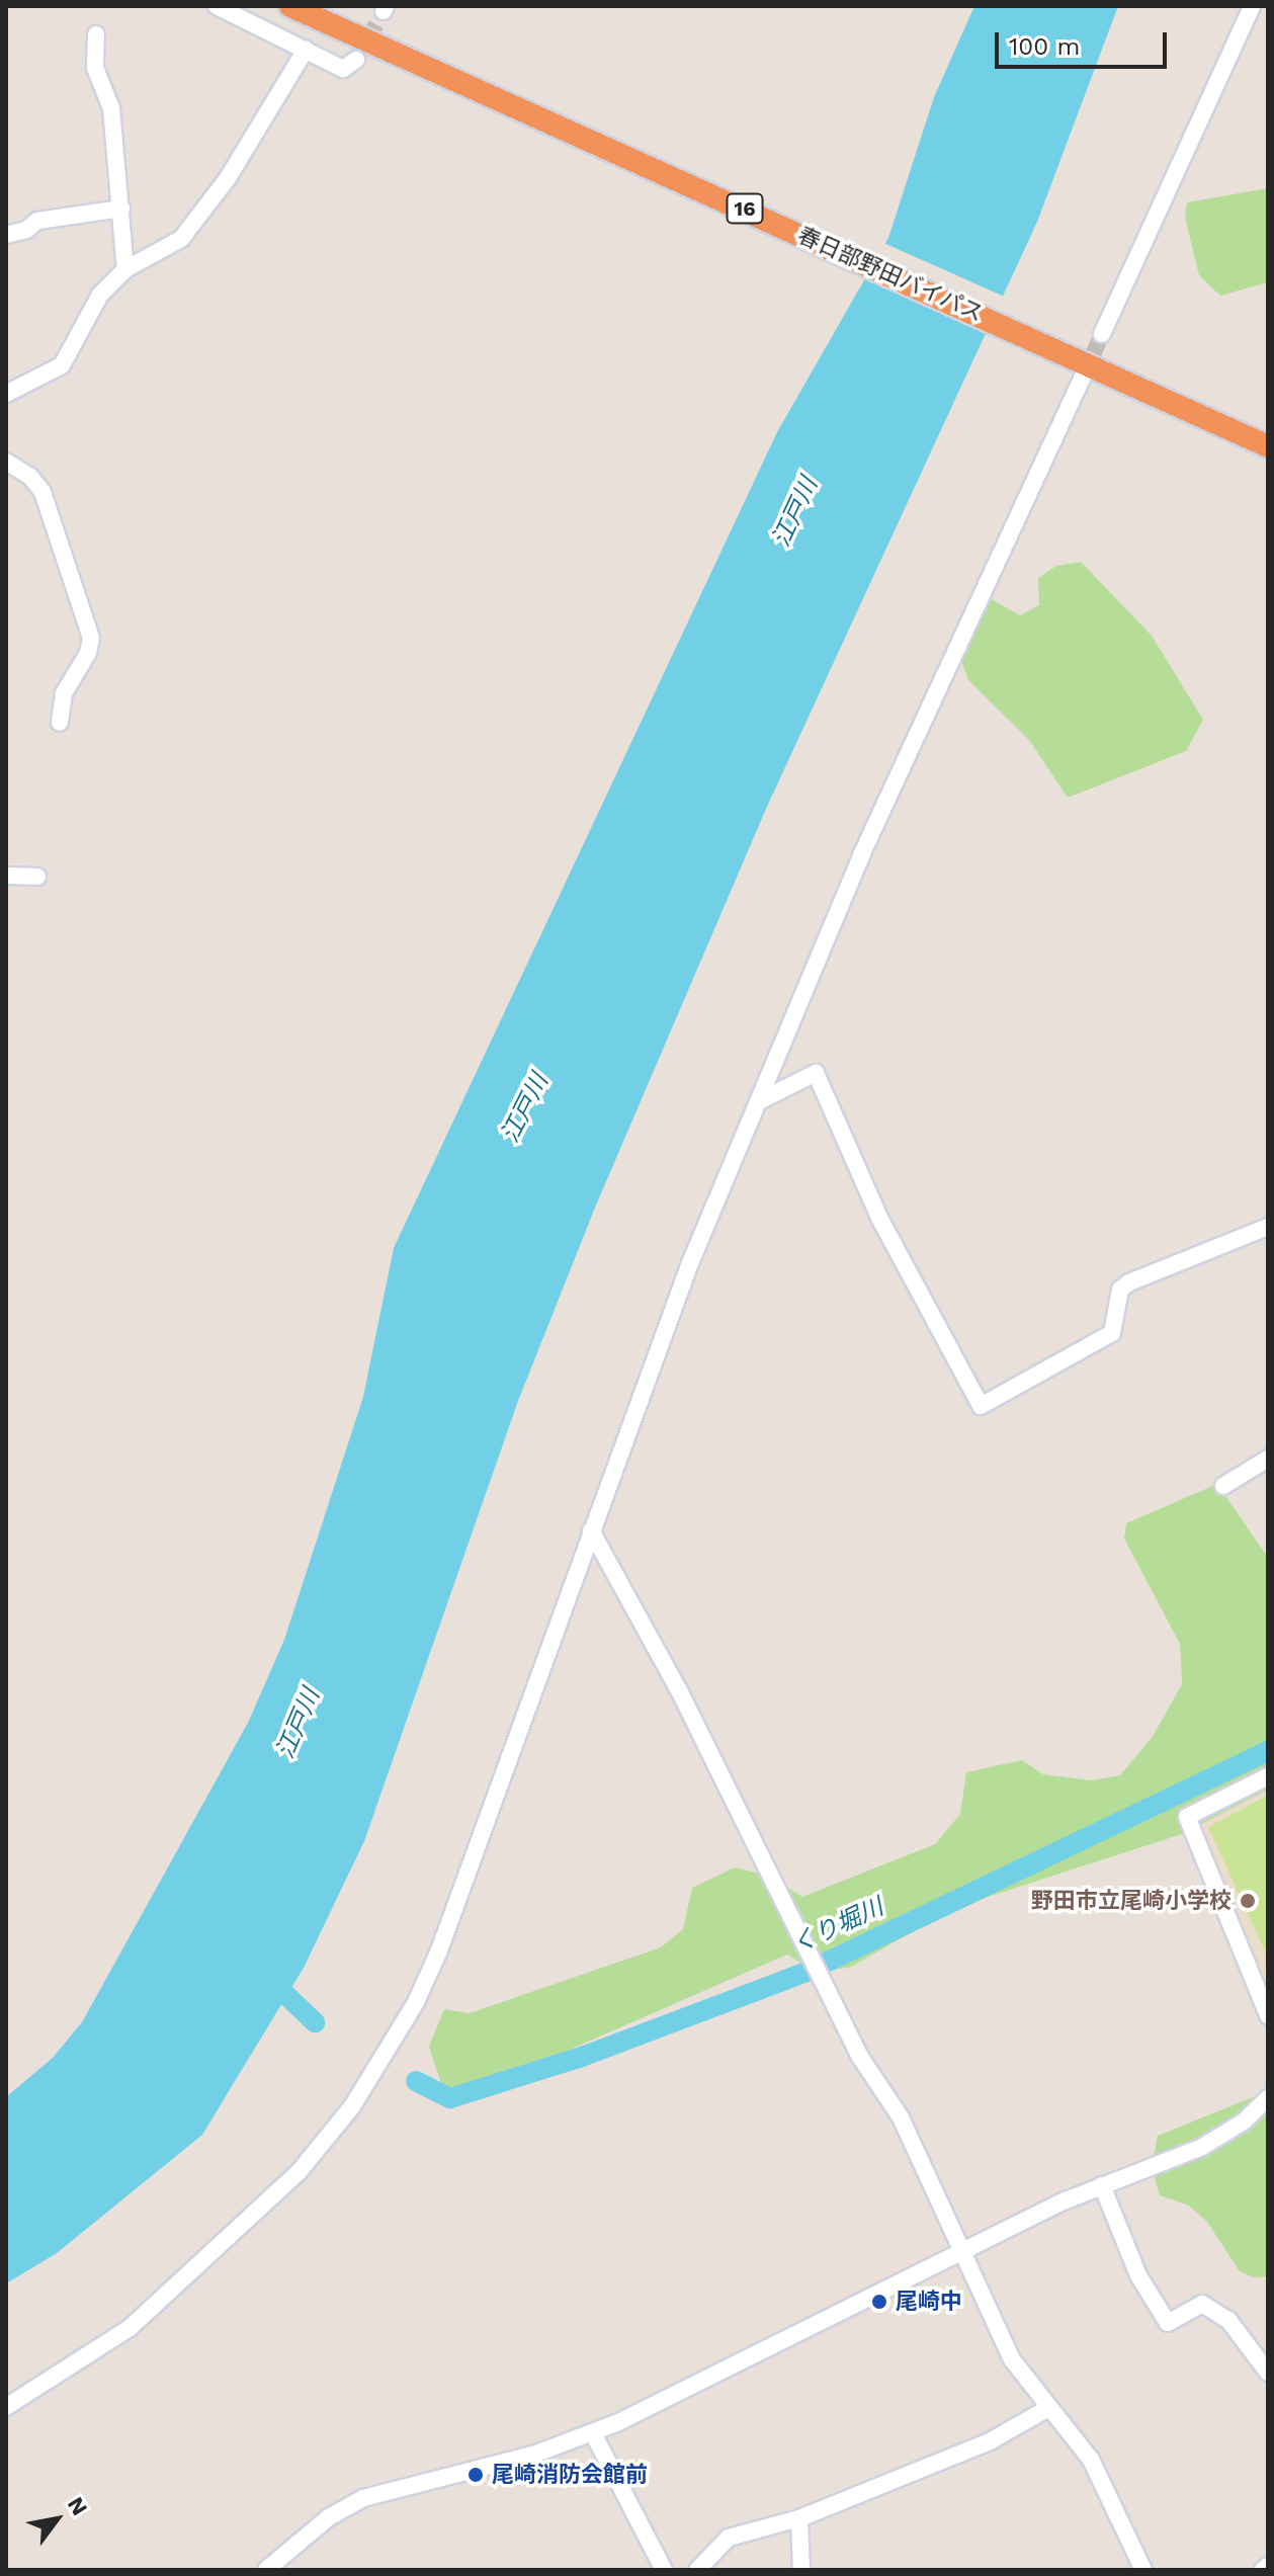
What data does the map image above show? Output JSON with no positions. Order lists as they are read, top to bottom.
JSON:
{
  "streets": {
    "highway": ["16", "春日部野田バイパス"]
  },
  "water": ["江戸川", "くり堀川"],
  "places": ["野田市立尾崎小学校", "尾崎中", "尾崎消防会館前"],
  "scale_bar": "100 m",
  "north": "top right"
}
